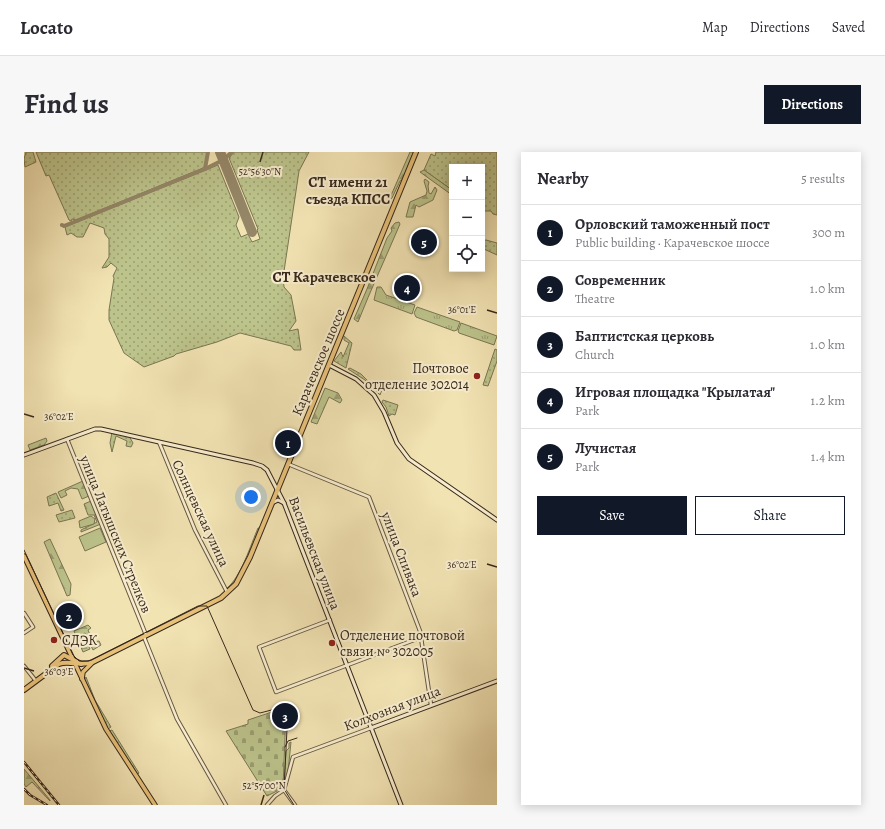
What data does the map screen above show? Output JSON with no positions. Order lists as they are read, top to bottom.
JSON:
{
  "streets": {
    "highway": ["Карачевское шоссе"],
    "main road": ["Васильевская улица", "Колхозная улица"],
    "street": ["Солнцевская улица", "улица Латышских Стрелков", "улица Спивака"]
  },
  "crossings": [
    ["Карачевское шоссе", "Солнцевская улица"],
    ["Карачевское шоссе", "улица Латышских Стрелков"],
    ["Карачевское шоссе", "Васильевская улица"],
    ["Карачевское шоссе", "улица Спивака"],
    ["Васильевская улица", "Колхозная улица"],
    ["улица Спивака", "Колхозная улица"]
  ],
  "districts": ["СТ имени 21 съезда КПСС", "СТ Карачевское"],
  "places": ["Почтовое отделение 302014", "СДЭК", "Отделение почтовой связи № 302005"],
  "page": {
    "header": "Locato",
    "nav": ["Map", "Directions", "Saved"],
    "title": "Find us",
    "buttons": [
      "Directions",
      ["Save", "Share"]
    ],
    "heading": ["Nearby", "5 results"],
    "map_buttons": ["+", "−"],
    "list": [
      {
        "mark": "1",
        "name": "Орловский таможенный пост",
        "note": "Public building · Карачевское шоссе",
        "value": "300 m"
      },
      {
        "mark": "2",
        "name": "Современник",
        "note": "Theatre",
        "value": "1.0 km"
      },
      {
        "mark": "3",
        "name": "Баптистская церковь",
        "note": "Church",
        "value": "1.0 km"
      },
      {
        "mark": "4",
        "name": "Игровая площадка \"Крылатая\"",
        "note": "Park",
        "value": "1.2 km"
      },
      {
        "mark": "5",
        "name": "Лучистая",
        "note": "Park",
        "value": "1.4 km"
      }
    ],
    "pins": [
      "5",
      "4",
      "1",
      "2",
      "3"
    ]
  },
  "coordinates": [
    "52°56'30\"N",
    "36°01'E",
    "36°02'E",
    "36°03'E",
    "52°57'00\"N"
  ]
}
